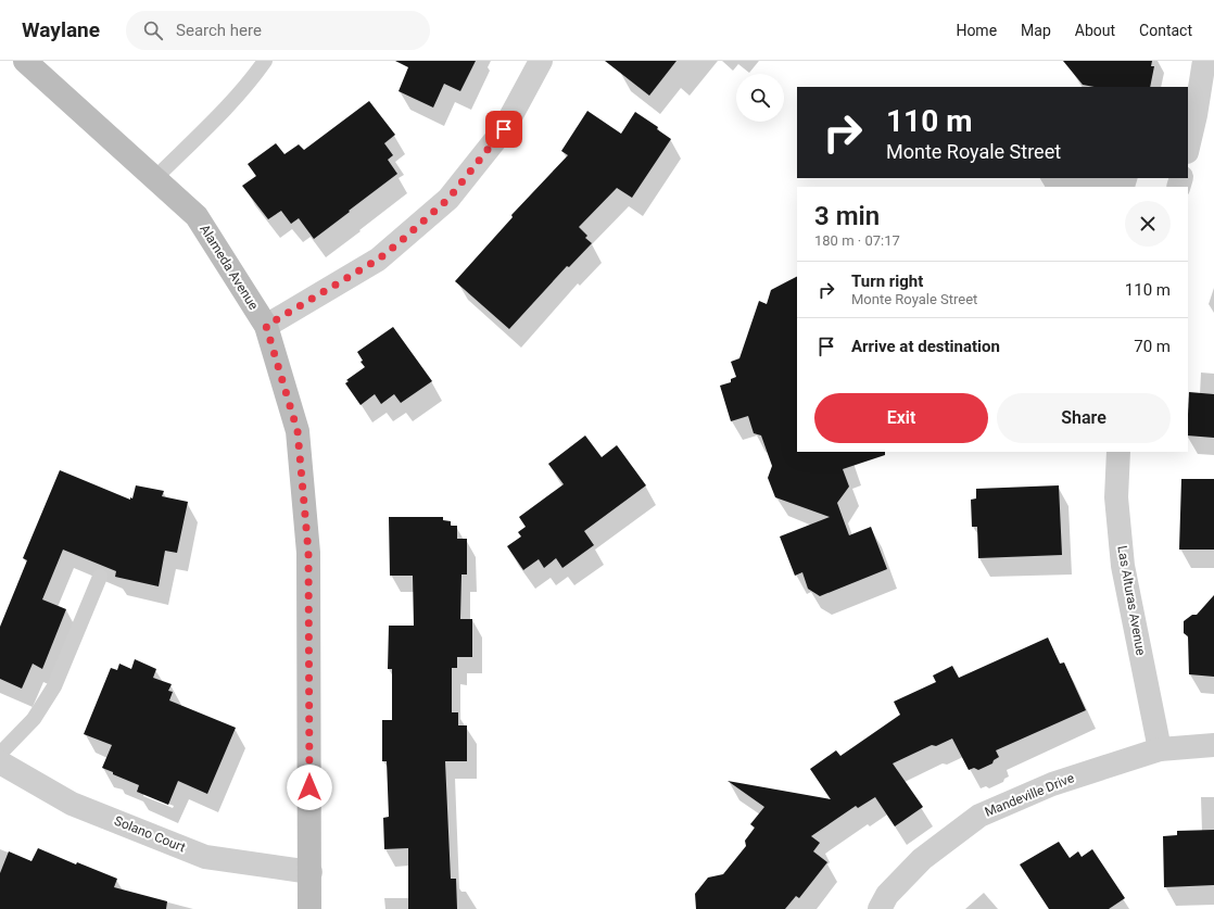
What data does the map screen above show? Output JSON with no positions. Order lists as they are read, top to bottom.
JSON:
{
  "streets": {
    "street": [
      "Alameda Avenue",
      "Las Alturas Avenue",
      "Mandeville Drive",
      "Solano Court"
    ]
  },
  "crossings": [
    ["Alameda Avenue", "Solano Court"],
    ["Las Alturas Avenue", "Mandeville Drive"]
  ],
  "page": {
    "header": "Waylane",
    "search": "Search here",
    "nav": [
      "Home",
      "Map",
      "About",
      "Contact"
    ],
    "turn": ["110 m", "Monte Royale Street"],
    "heading": ["3 min", "180 m · 07:17"],
    "list": [
      {
        "name": "Turn right",
        "note": "Monte Royale Street",
        "value": "110 m"
      },
      {
        "name": "Arrive at destination",
        "value": "70 m"
      }
    ],
    "buttons": ["Exit", "Share"]
  }
}
